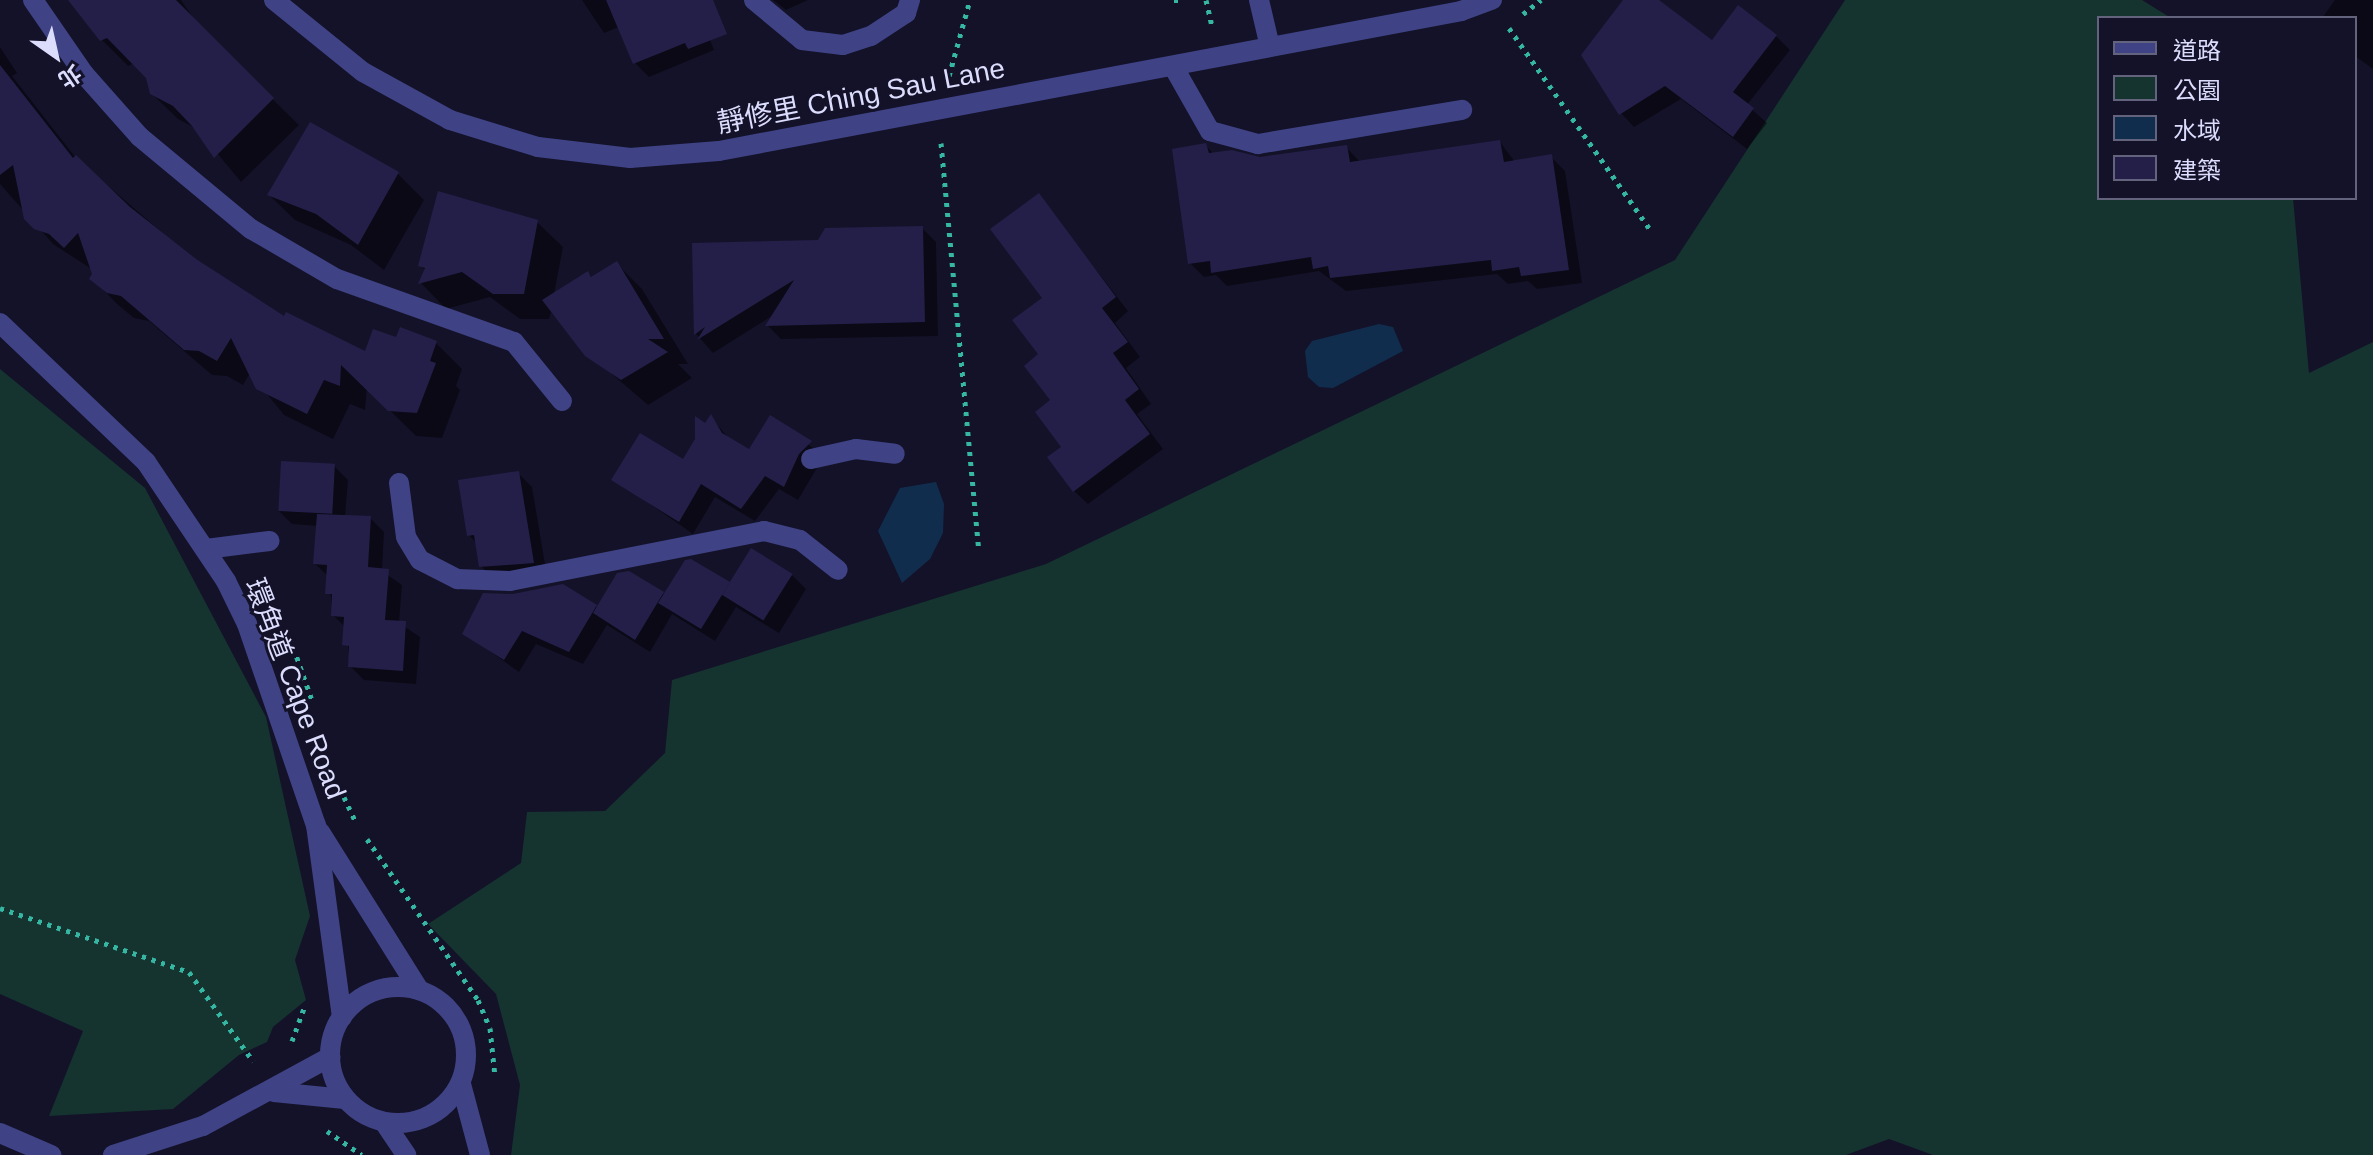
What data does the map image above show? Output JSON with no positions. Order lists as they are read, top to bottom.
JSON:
{
  "streets": {
    "street": ["靜修里 Ching Sau Lane", "環角道 Cape Road"]
  },
  "legend": [
    "道路",
    "公園",
    "水域",
    "建築"
  ],
  "north": "bottom right"
}
